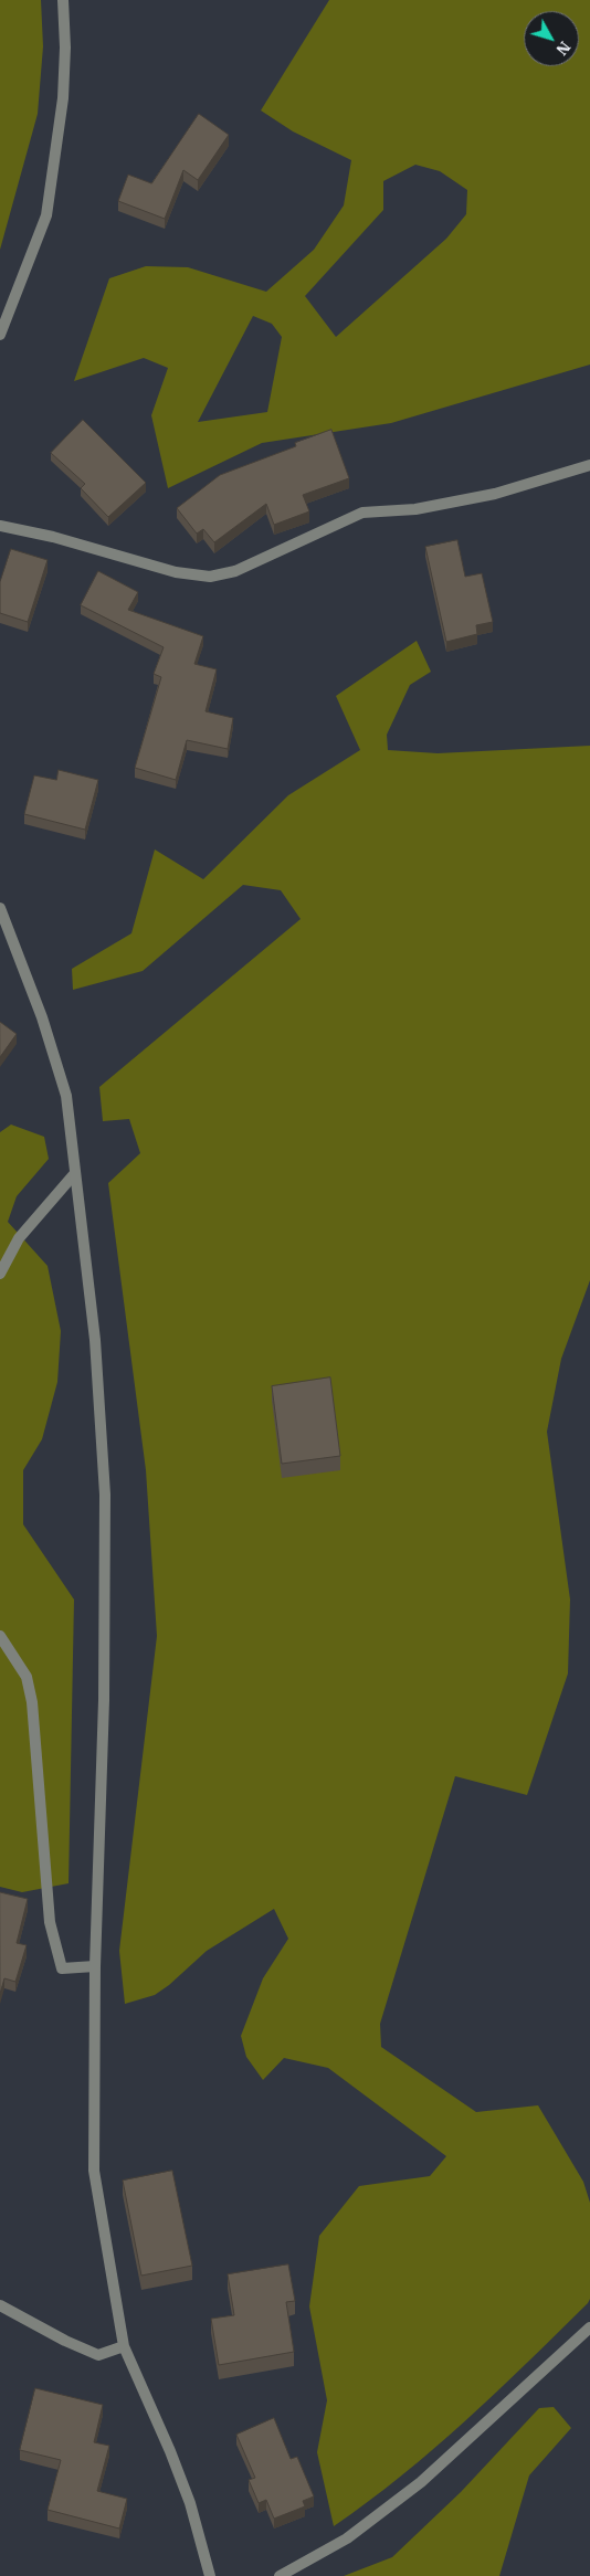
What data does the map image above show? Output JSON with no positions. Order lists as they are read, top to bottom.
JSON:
{
  "north": "bottom right"
}
